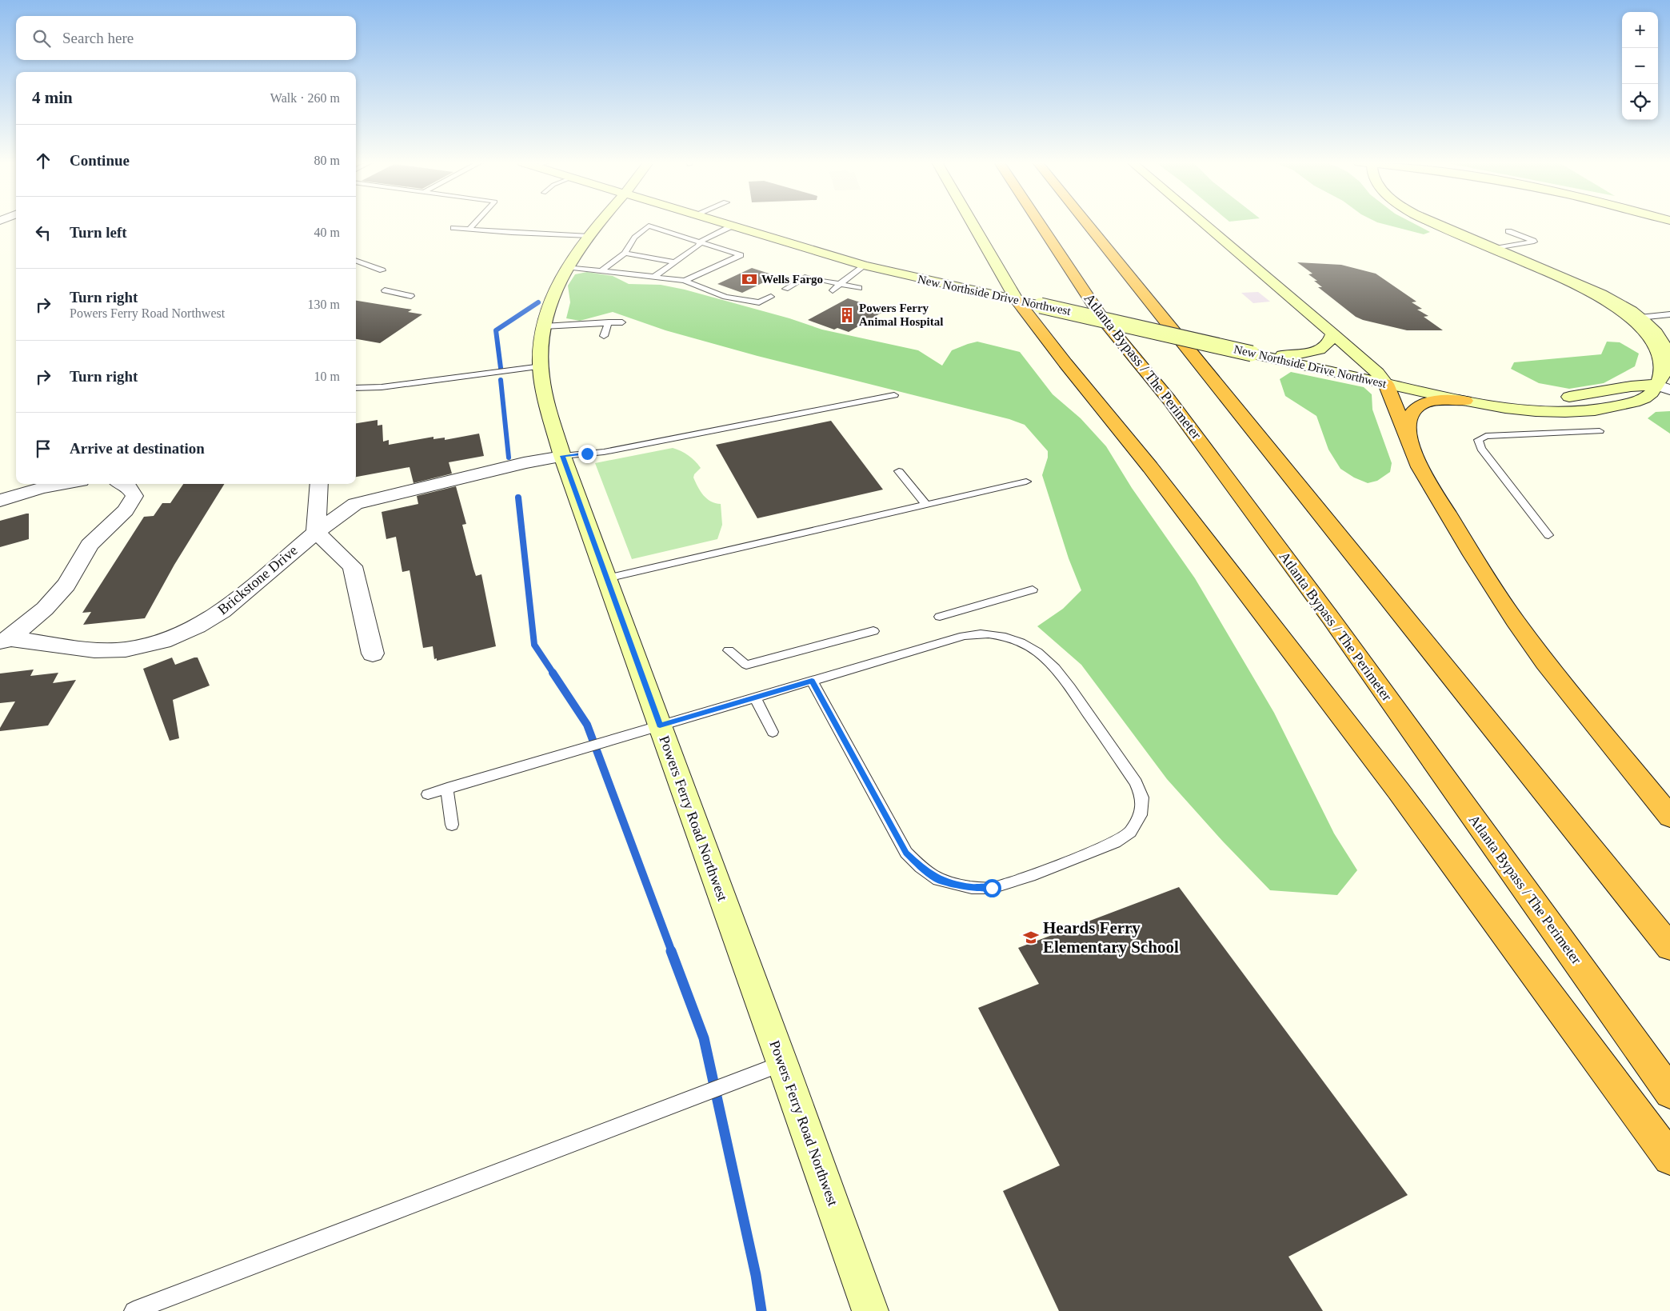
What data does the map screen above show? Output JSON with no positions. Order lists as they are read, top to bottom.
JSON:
{
  "streets": {
    "highway": ["Atlanta Bypass / The Perimeter"],
    "street": ["New Northside Drive Northwest", "Brickstone Drive", "Powers Ferry Road Northwest"]
  },
  "crossings": [
    ["Brickstone Drive", "Powers Ferry Road Northwest"]
  ],
  "places": {
    "bank": ["Wells Fargo"],
    "building": ["Powers Ferry Animal Hospital"],
    "school or university": ["Heards Ferry Elementary School"]
  },
  "page": {
    "map_buttons": ["+", "−"],
    "search": "Search here",
    "heading": ["4 min", "Walk · 260 m"],
    "list": [
      ["Continue", "80 m"],
      ["Turn left", "40 m"],
      ["Turn right", "Powers Ferry Road Northwest", "130 m"],
      ["Turn right", "10 m"],
      "Arrive at destination"
    ]
  }
}
